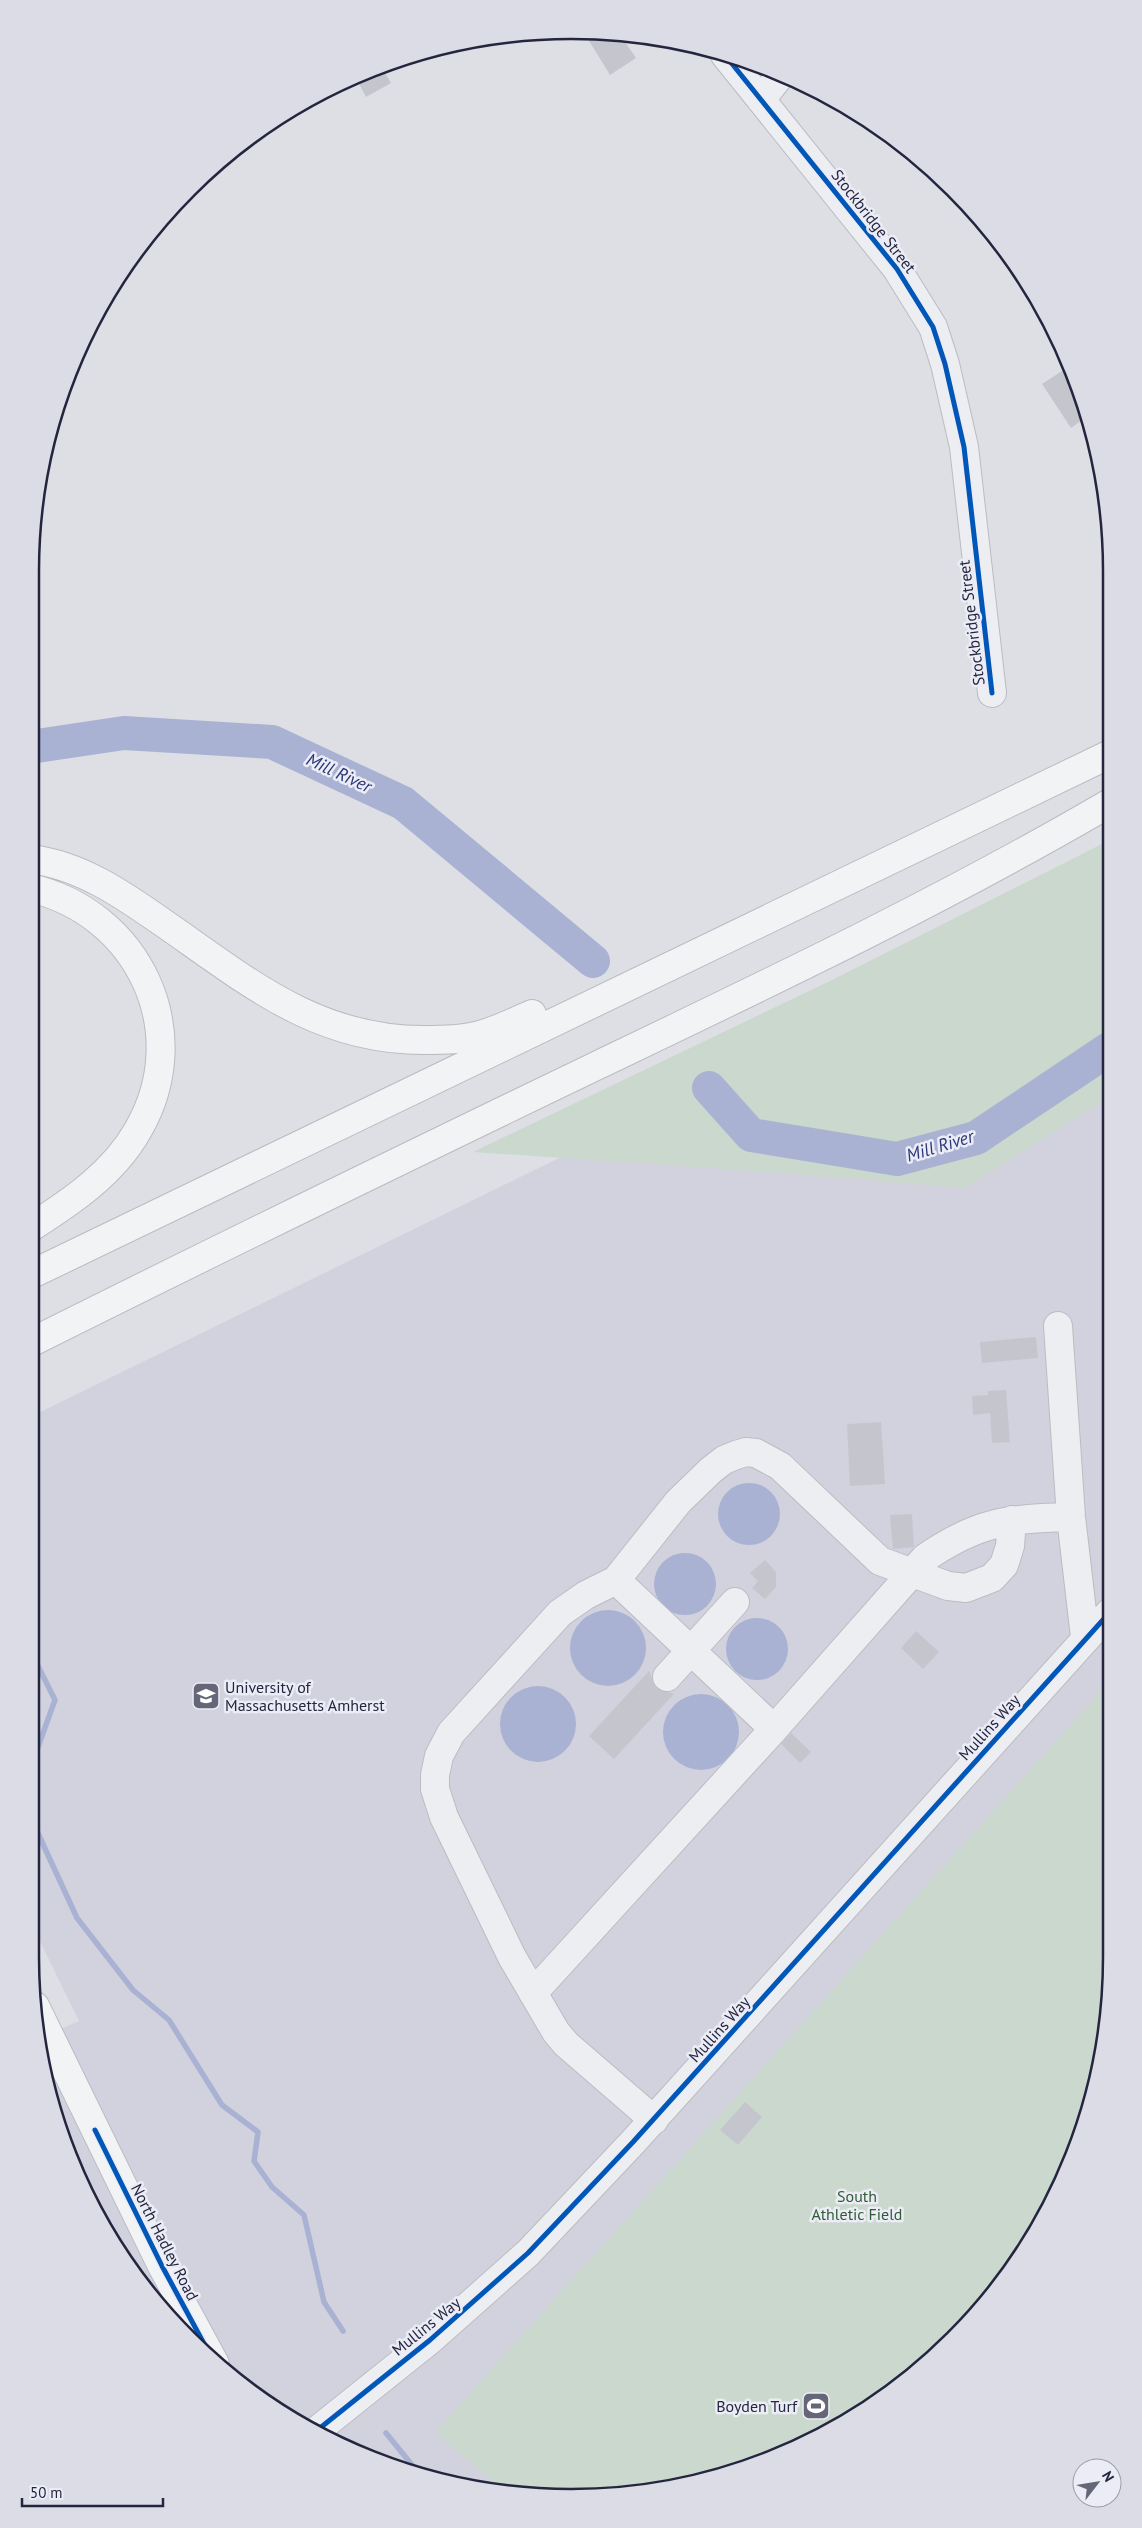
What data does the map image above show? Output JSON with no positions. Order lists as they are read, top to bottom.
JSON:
{
  "streets": {
    "main road": ["North Hadley Road"],
    "street": ["Stockbridge Street", "Mullins Way"]
  },
  "water": ["Mill River"],
  "parks": ["South Athletic Field"],
  "places": {
    "school or university": ["University of Massachusetts Amherst"],
    "sports": ["Boyden Turf"]
  },
  "scale_bar": "50 m",
  "north": "top right"
}
